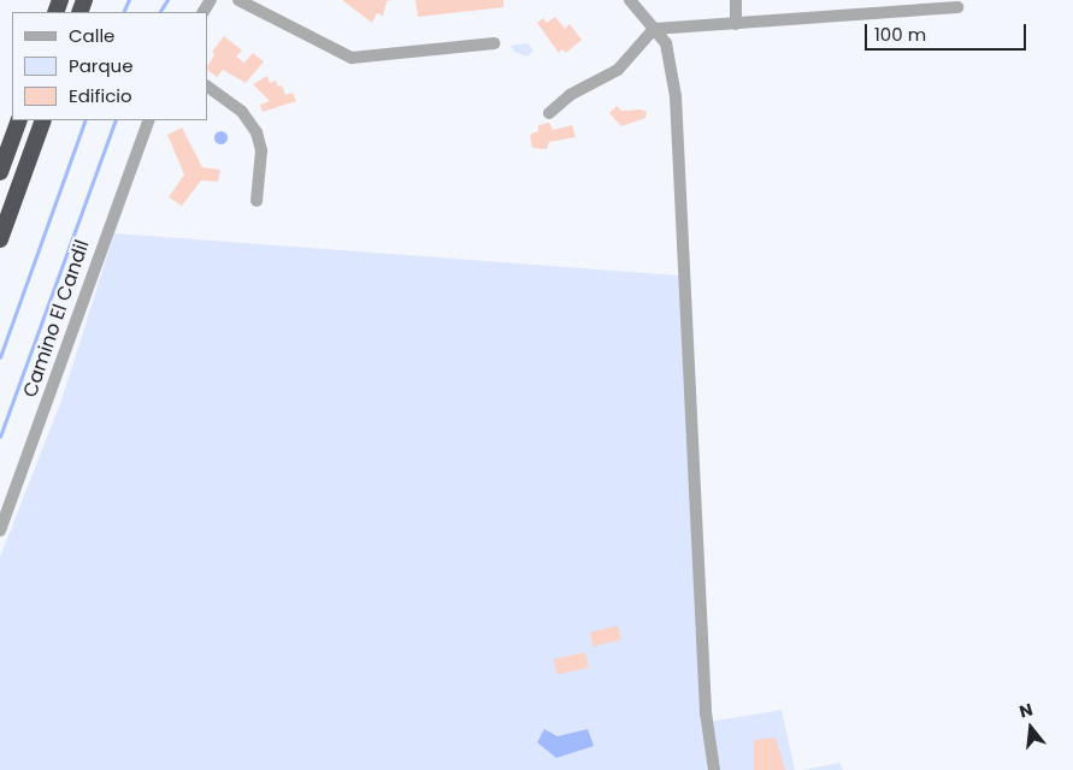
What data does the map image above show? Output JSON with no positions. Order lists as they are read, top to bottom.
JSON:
{
  "streets": {
    "street": ["Camino El Candil"]
  },
  "legend": ["Calle", "Parque", "Edificio"],
  "scale_bar": "100 m",
  "north": "top"
}
